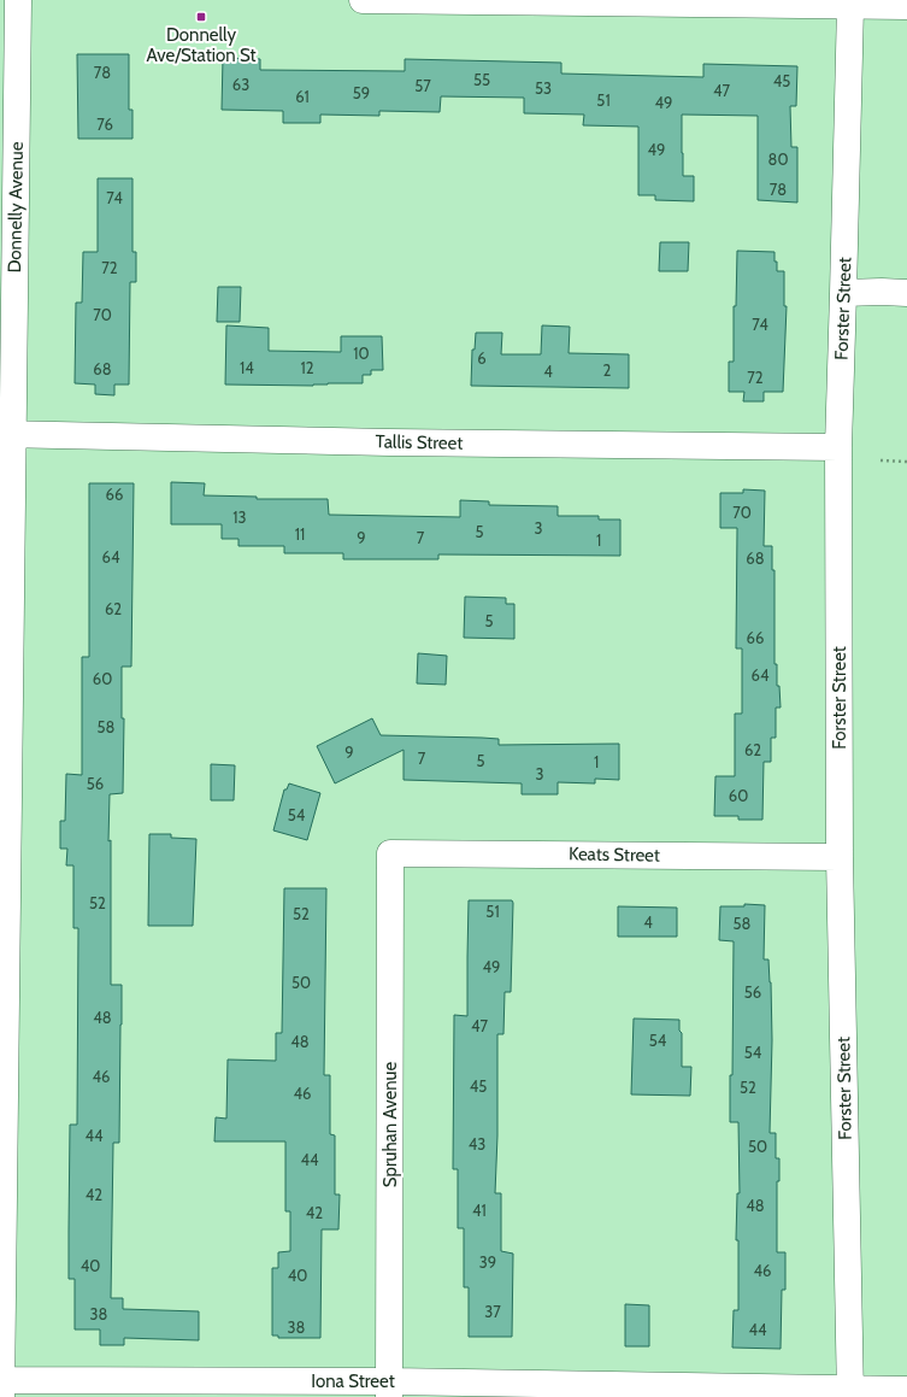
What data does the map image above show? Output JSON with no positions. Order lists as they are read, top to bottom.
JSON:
{
  "streets": {
    "street": [
      "Donnelly Avenue",
      "Forster Street",
      "Tallis Street",
      "Keats Street",
      "Spruhan Avenue",
      "Iona Street"
    ]
  },
  "crossings": [
    ["Donnelly Avenue", "Tallis Street"],
    ["Donnelly Avenue", "Iona Street"],
    ["Forster Street", "Tallis Street"],
    ["Forster Street", "Keats Street"],
    ["Forster Street", "Iona Street"],
    ["Keats Street", "Spruhan Avenue"],
    ["Spruhan Avenue", "Iona Street"]
  ],
  "places": {
    "transit": ["Donnelly Ave/Station St"]
  },
  "house_numbers": [
    "78",
    "55",
    "45",
    "63",
    "57",
    "53",
    "47",
    "59",
    "61",
    "51",
    "49",
    "76",
    "49",
    "80",
    "78",
    "74",
    "72",
    "70",
    "74",
    "10",
    "6",
    "14",
    "12",
    "68",
    "2",
    "4",
    "72",
    "66",
    "70",
    "13",
    "3",
    "5",
    "11",
    "9",
    "7",
    "1",
    "64",
    "68",
    "62",
    "5",
    "66",
    "64",
    "60",
    "58",
    "62",
    "9",
    "7",
    "5",
    "1",
    "3",
    "56",
    "60",
    "54",
    "52",
    "51",
    "52",
    "4",
    "58",
    "49",
    "50",
    "56",
    "48",
    "47",
    "54",
    "48",
    "54",
    "46",
    "45",
    "52",
    "46",
    "44",
    "43",
    "50",
    "44",
    "42",
    "48",
    "41",
    "42",
    "39",
    "40",
    "46",
    "40",
    "37",
    "38",
    "38",
    "44"
  ]
}
